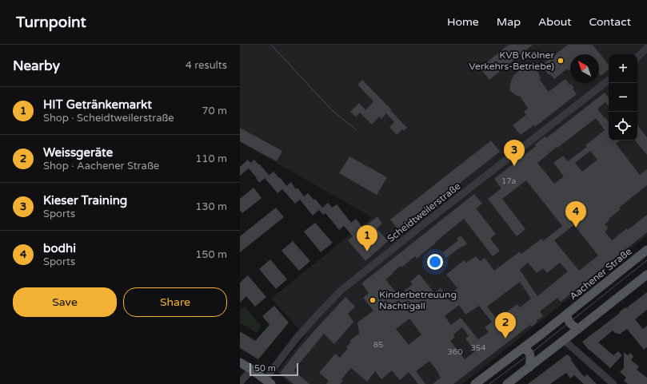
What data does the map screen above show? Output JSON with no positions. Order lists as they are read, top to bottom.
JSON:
{
  "streets": {
    "main road": ["Aachener Straße"],
    "street": ["Scheidtweilerstraße"]
  },
  "places": ["KVB (Kölner Verkehrs-Betriebe)", "Kinderbetreuung Nachtigall"],
  "house_numbers": [
    "17a",
    "85",
    "354",
    "360"
  ],
  "scale_bar": "50 m",
  "north": "top left",
  "page": {
    "header": "Turnpoint",
    "nav": [
      "Home",
      "Map",
      "About",
      "Contact"
    ],
    "heading": ["Nearby", "4 results"],
    "map_buttons": ["+", "−"],
    "list": [
      {
        "mark": "1",
        "name": "HIT Getränkemarkt",
        "note": "Shop · Scheidtweilerstraße",
        "value": "70 m"
      },
      {
        "mark": "2",
        "name": "Weissgeräte",
        "note": "Shop · Aachener Straße",
        "value": "110 m"
      },
      {
        "mark": "3",
        "name": "Kieser Training",
        "note": "Sports",
        "value": "130 m"
      },
      {
        "mark": "4",
        "name": "bodhi",
        "note": "Sports",
        "value": "150 m"
      }
    ],
    "pins": [
      "3",
      "4",
      "1",
      "2"
    ],
    "buttons": ["Save", "Share"],
    "scale": "50 m"
  }
}
